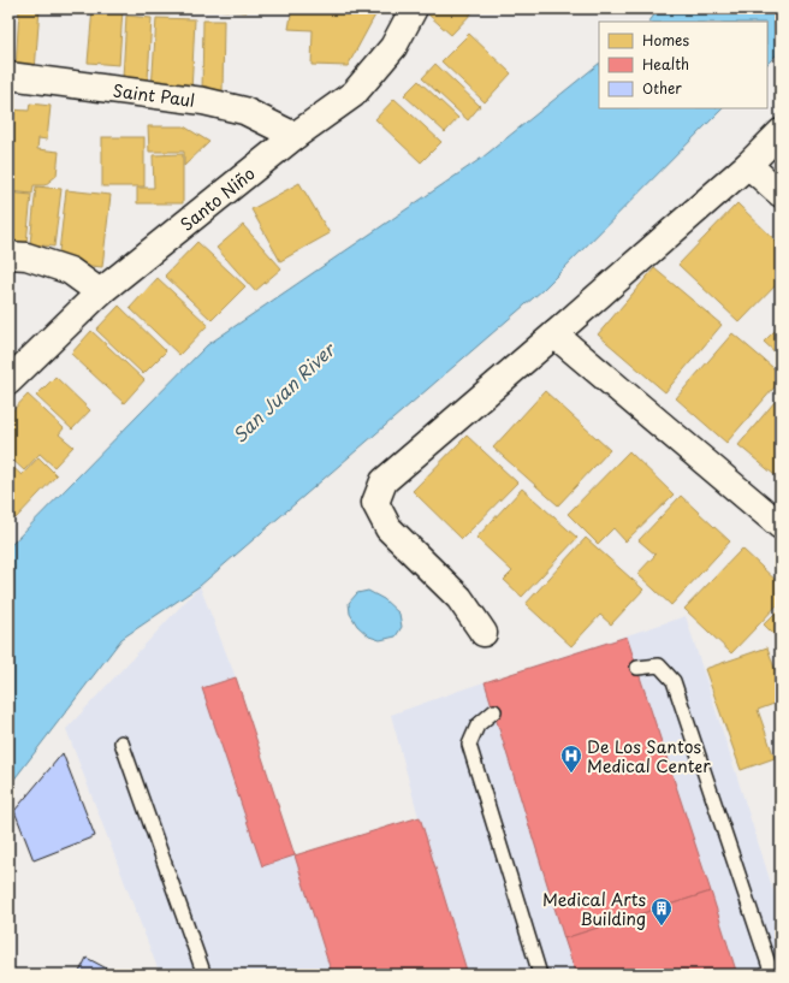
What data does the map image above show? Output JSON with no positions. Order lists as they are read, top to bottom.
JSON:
{
  "streets": {
    "street": ["Saint Paul", "Santo Niño"]
  },
  "crossings": [
    ["Saint Paul", "Santo Niño"]
  ],
  "water": ["San Juan River"],
  "places": {
    "hospital": ["De Los Santos Medical Center"],
    "building": ["Medical Arts Building"]
  },
  "legend": ["Homes", "Health", "Other"]
}
